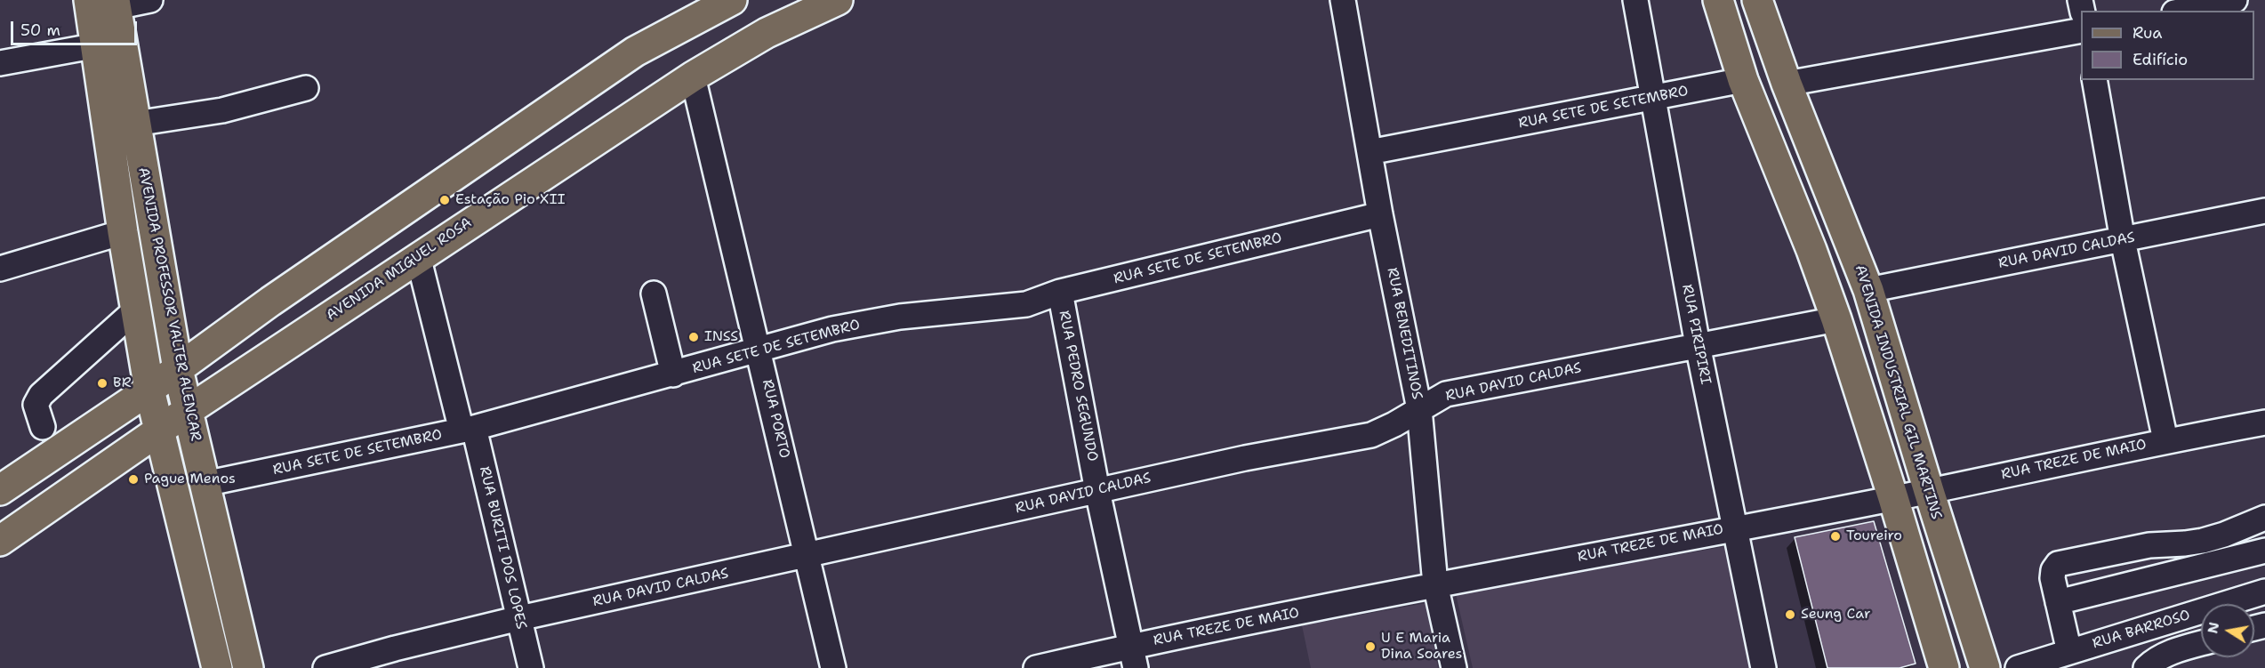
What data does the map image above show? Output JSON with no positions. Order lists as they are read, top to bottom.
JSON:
{
  "streets": {
    "main road": ["AVENIDA MIGUEL ROSA", "AVENIDA PROFESSOR VALTER ALENCAR", "AVENIDA INDUSTRIAL GIL MARTINS"],
    "street": [
      "RUA SETE DE SETEMBRO",
      "RUA DAVID CALDAS",
      "RUA BENEDITINOS",
      "RUA PIRIPIRI",
      "RUA PEDRO SEGUNDO",
      "RUA PORTO",
      "RUA TREZE DE MAIO",
      "RUA BURITI DOS LOPES",
      "RUA BARROSO"
    ]
  },
  "crossings": [
    ["RUA SETE DE SETEMBRO", "AVENIDA PROFESSOR VALTER ALENCAR"],
    ["RUA SETE DE SETEMBRO", "RUA BENEDITINOS"],
    ["RUA SETE DE SETEMBRO", "RUA PIRIPIRI"],
    ["RUA SETE DE SETEMBRO", "RUA PEDRO SEGUNDO"],
    ["RUA SETE DE SETEMBRO", "RUA PORTO"],
    ["RUA SETE DE SETEMBRO", "RUA BURITI DOS LOPES"],
    ["RUA DAVID CALDAS", "RUA BENEDITINOS"],
    ["RUA DAVID CALDAS", "RUA PIRIPIRI"],
    ["RUA DAVID CALDAS", "RUA PEDRO SEGUNDO"],
    ["RUA DAVID CALDAS", "AVENIDA INDUSTRIAL GIL MARTINS"],
    ["RUA DAVID CALDAS", "RUA PORTO"],
    ["RUA DAVID CALDAS", "RUA BURITI DOS LOPES"],
    ["AVENIDA MIGUEL ROSA", "AVENIDA PROFESSOR VALTER ALENCAR"],
    ["AVENIDA MIGUEL ROSA", "RUA PORTO"],
    ["AVENIDA MIGUEL ROSA", "RUA BURITI DOS LOPES"],
    ["RUA BENEDITINOS", "RUA TREZE DE MAIO"],
    ["RUA PIRIPIRI", "RUA TREZE DE MAIO"],
    ["RUA PEDRO SEGUNDO", "RUA TREZE DE MAIO"],
    ["AVENIDA INDUSTRIAL GIL MARTINS", "RUA TREZE DE MAIO"]
  ],
  "places": [
    "Estação Pio XII",
    "INSS",
    "BR",
    "Pague Menos",
    "Toureiro",
    "Seung Car",
    "U E Maria Dina Soares"
  ],
  "legend": ["Rua", "Edifício"],
  "scale_bar": "50 m",
  "north": "left"
}
